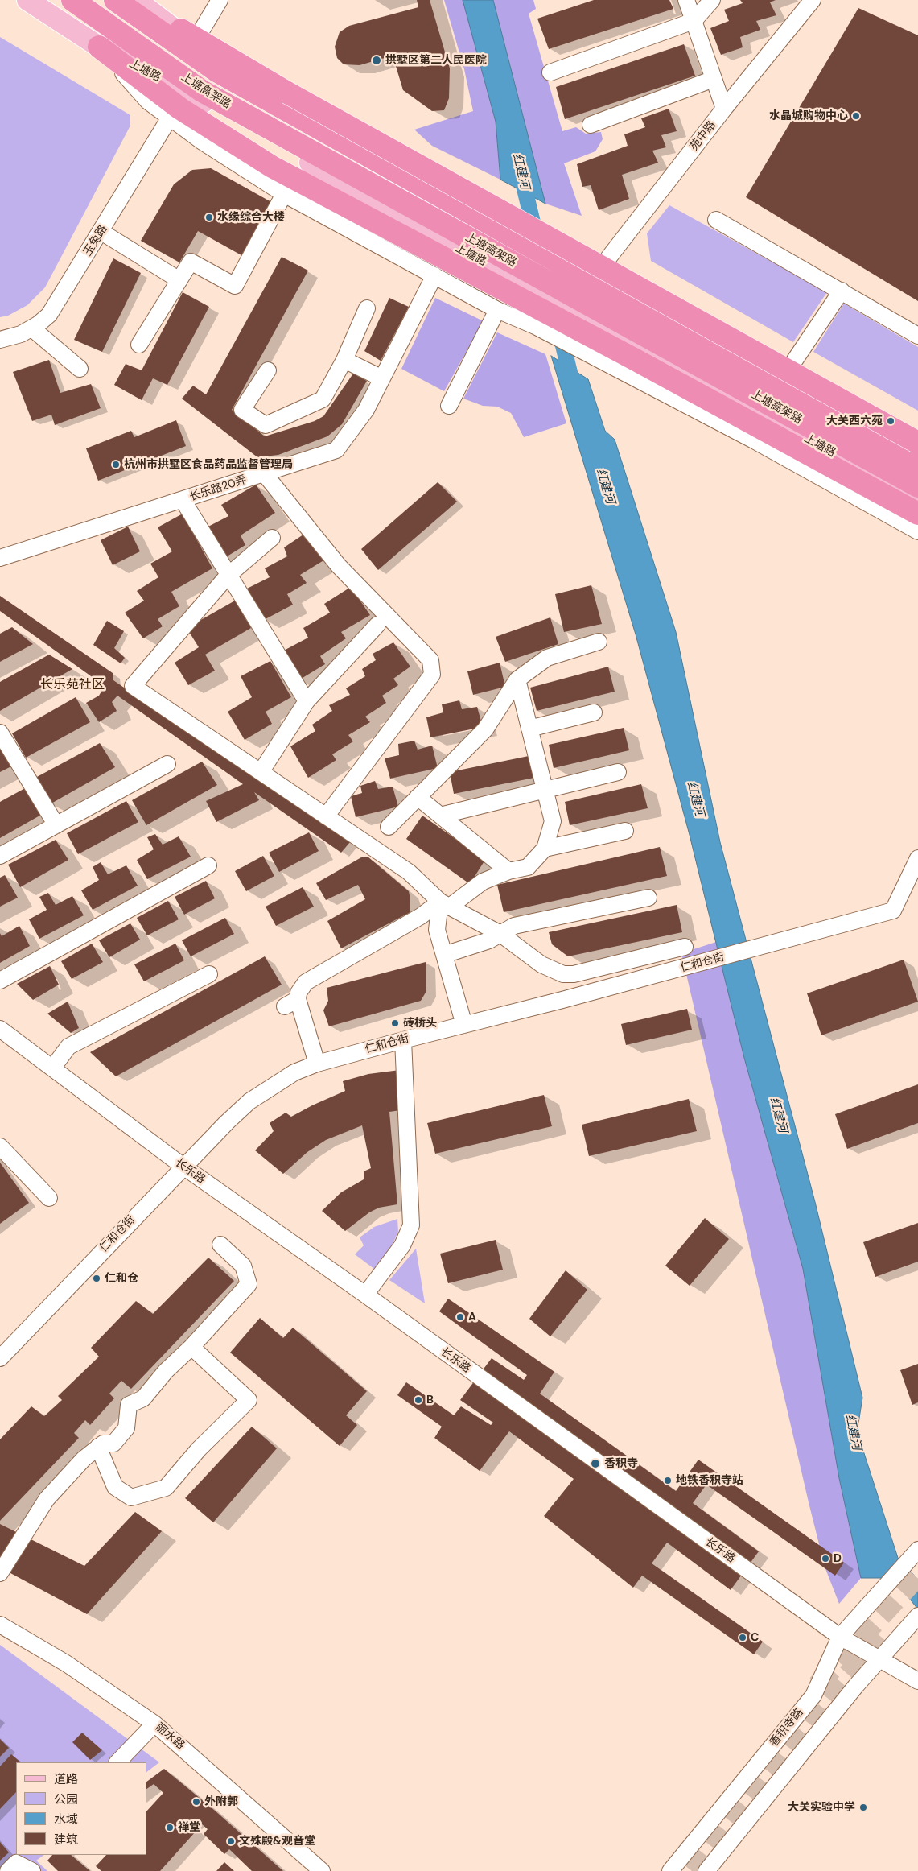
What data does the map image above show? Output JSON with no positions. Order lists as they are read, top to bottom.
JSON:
{
  "streets": {
    "highway": ["上塘高架路"],
    "main road": ["上塘路"],
    "street": [
      "苑中路",
      "玉兔路",
      "长乐路20弄",
      "仁和仓街",
      "长乐路",
      "香积寺路",
      "丽水路"
    ]
  },
  "crossings": [
    ["仁和仓街", "长乐路"],
    ["长乐路", "香积寺路"]
  ],
  "districts": ["长乐苑社区"],
  "water": ["红建河"],
  "places": [
    "拱墅区第二人民医院",
    "水晶城购物中心",
    "水缘综合大楼",
    "大关西六苑",
    "杭州市拱墅区食品药品监督管理局",
    "砖桥头",
    "仁和仓",
    "A",
    "B",
    "香积寺",
    "地铁香积寺站",
    "D",
    "C",
    "外附郭",
    "大关实验中学",
    "禅堂",
    "文殊殿&观音堂"
  ],
  "legend": [
    "道路",
    "公园",
    "水域",
    "建筑"
  ]
}
